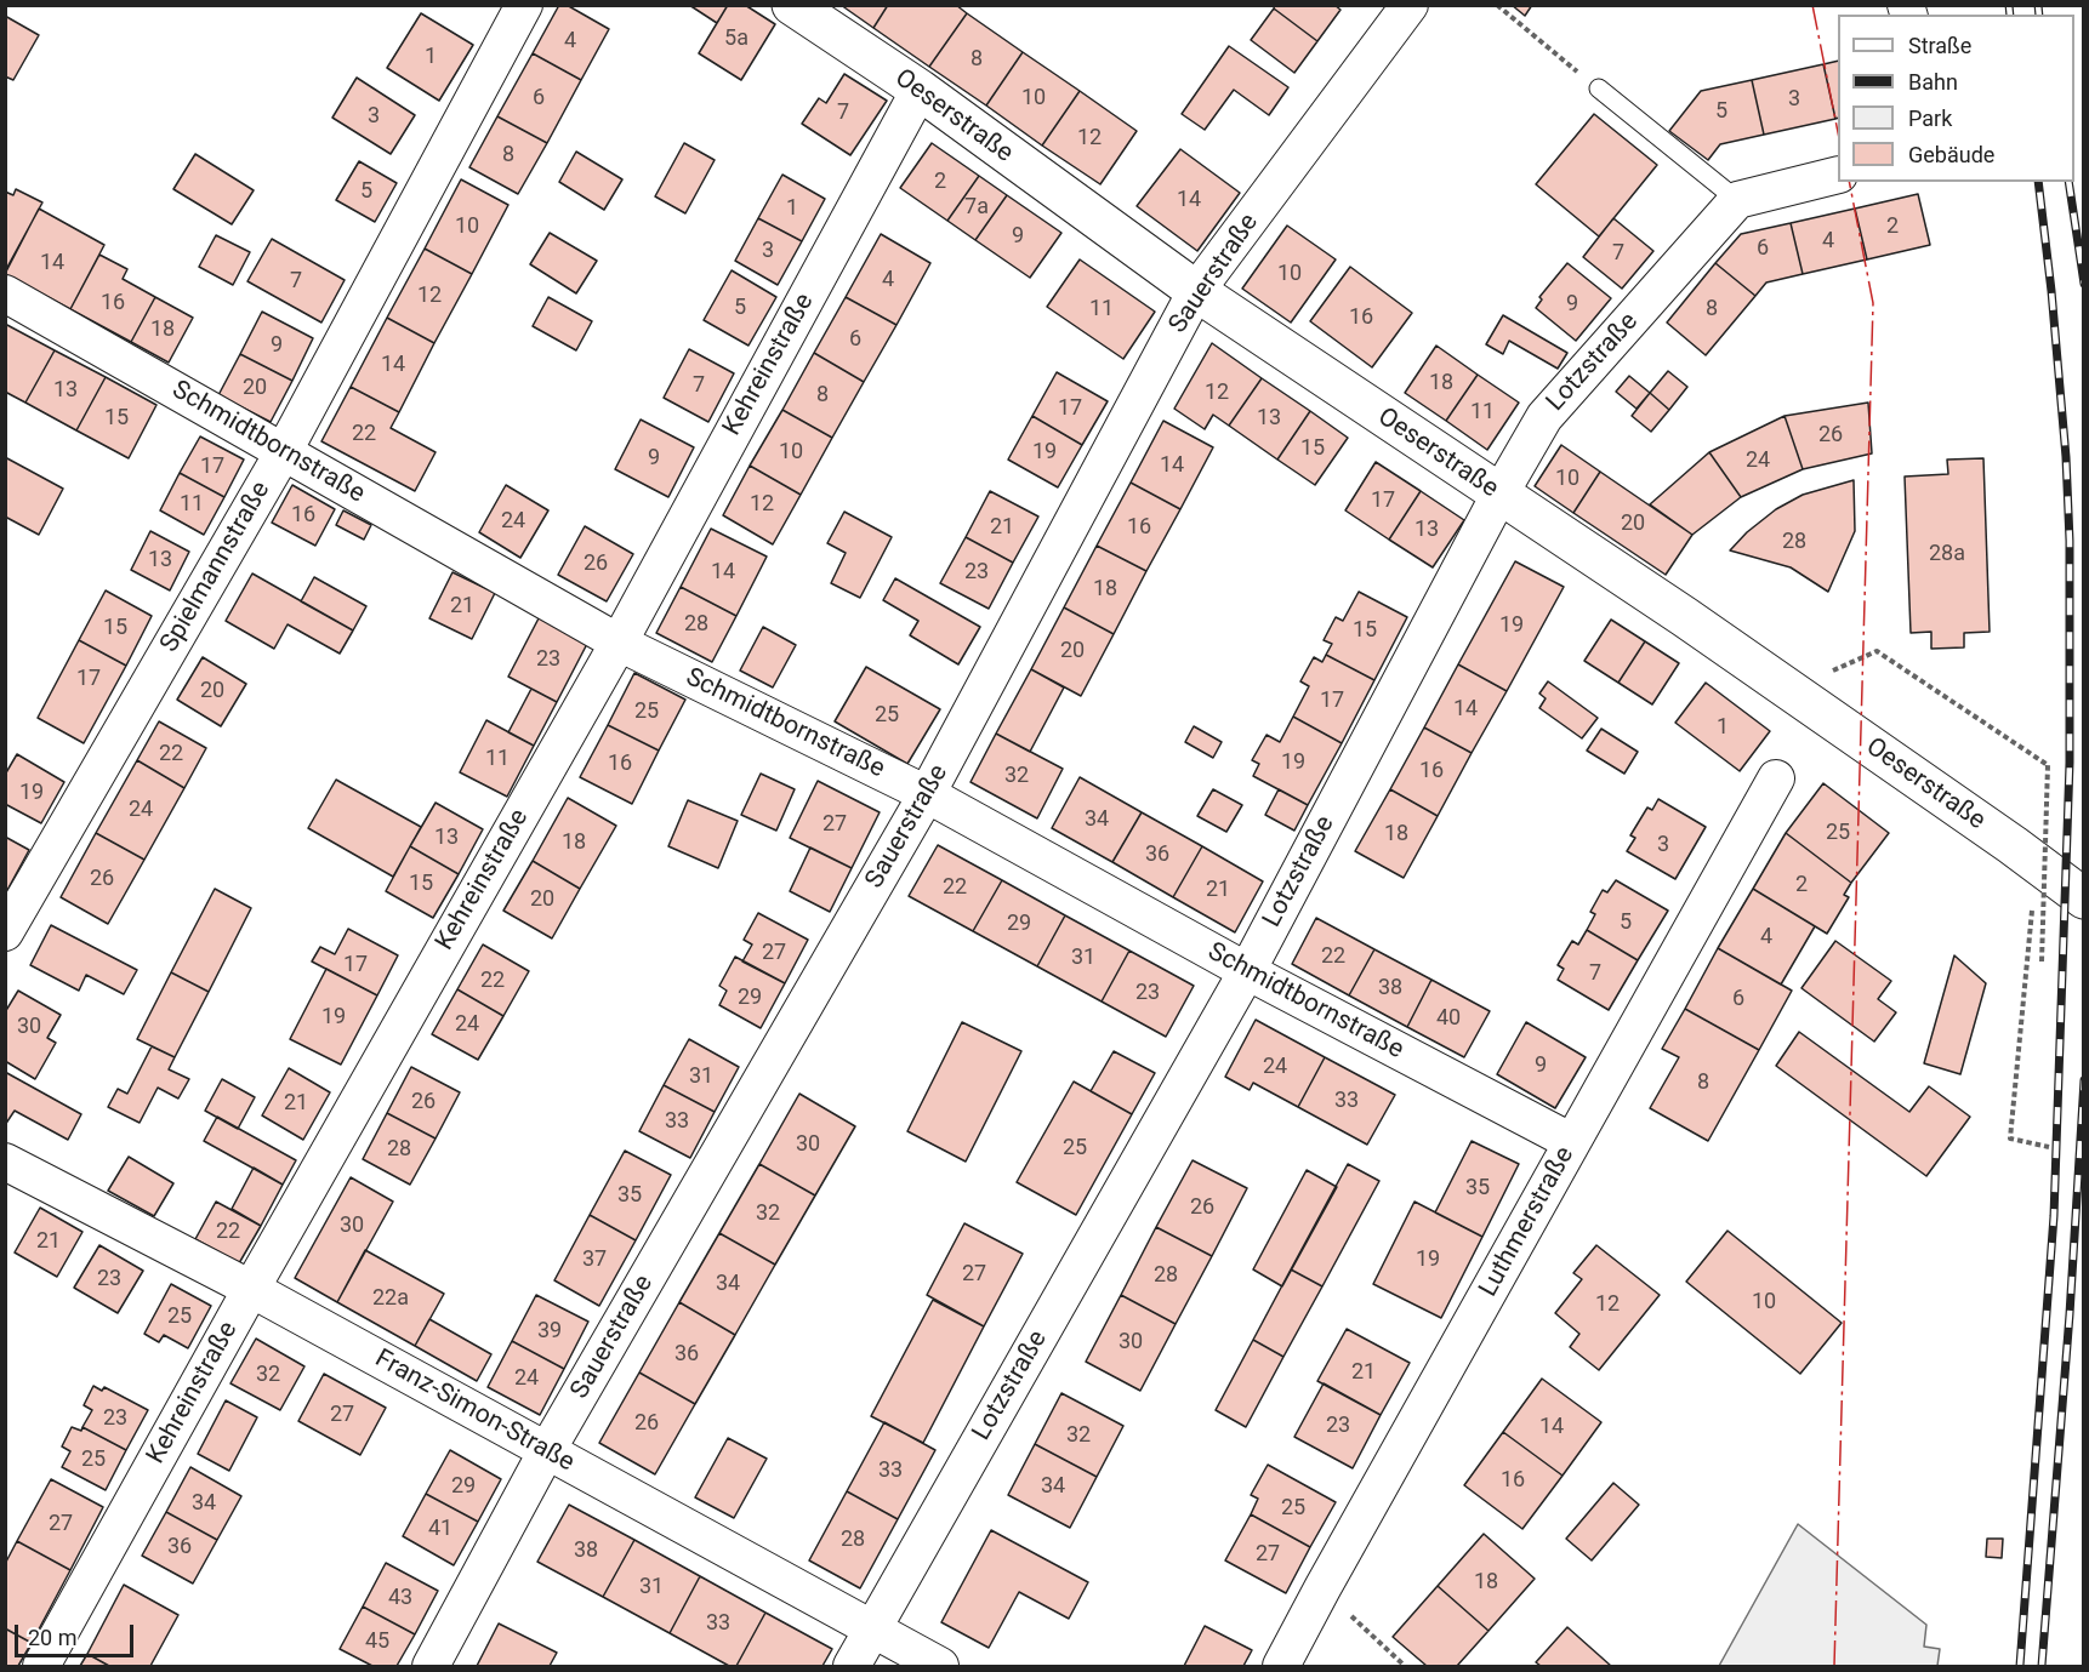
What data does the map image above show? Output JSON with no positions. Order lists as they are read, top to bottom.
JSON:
{
  "streets": {
    "street": [
      "Oeserstraße",
      "Sauerstraße",
      "Lotzstraße",
      "Kehreinstraße",
      "Schmidtbornstraße",
      "Spielmannstraße",
      "Luthmerstraße",
      "Franz-Simon-Straße"
    ]
  },
  "crossings": [
    ["Oeserstraße", "Sauerstraße"],
    ["Oeserstraße", "Lotzstraße"],
    ["Oeserstraße", "Kehreinstraße"],
    ["Sauerstraße", "Schmidtbornstraße"],
    ["Sauerstraße", "Franz-Simon-Straße"],
    ["Lotzstraße", "Schmidtbornstraße"],
    ["Lotzstraße", "Franz-Simon-Straße"],
    ["Kehreinstraße", "Schmidtbornstraße"],
    ["Kehreinstraße", "Franz-Simon-Straße"],
    ["Schmidtbornstraße", "Spielmannstraße"],
    ["Schmidtbornstraße", "Luthmerstraße"]
  ],
  "house_numbers": [
    "5a",
    "4",
    "1",
    "8",
    "6",
    "10",
    "3",
    "5",
    "7",
    "3",
    "12",
    "8",
    "2",
    "5",
    "14",
    "7a",
    "1",
    "10",
    "2",
    "9",
    "4",
    "6",
    "3",
    "7",
    "14",
    "10",
    "4",
    "7",
    "12",
    "16",
    "9",
    "5",
    "11",
    "8",
    "16",
    "18",
    "6",
    "9",
    "14",
    "18",
    "7",
    "20",
    "13",
    "12",
    "8",
    "17",
    "11",
    "15",
    "13",
    "22",
    "26",
    "15",
    "10",
    "19",
    "9",
    "24",
    "14",
    "17",
    "10",
    "17",
    "11",
    "12",
    "16",
    "24",
    "20",
    "21",
    "16",
    "13",
    "28",
    "28a",
    "13",
    "26",
    "14",
    "23",
    "18",
    "21",
    "28",
    "19",
    "15",
    "15",
    "20",
    "23",
    "17",
    "20",
    "17",
    "14",
    "25",
    "25",
    "1",
    "22",
    "11",
    "19",
    "16",
    "16",
    "32",
    "19",
    "24",
    "34",
    "27",
    "25",
    "18",
    "13",
    "18",
    "3",
    "36",
    "26",
    "15",
    "2",
    "22",
    "21",
    "20",
    "5",
    "29",
    "4",
    "27",
    "22",
    "31",
    "17",
    "7",
    "22",
    "38",
    "23",
    "29",
    "6",
    "19",
    "40",
    "24",
    "30",
    "9",
    "24",
    "31",
    "8",
    "33",
    "26",
    "21",
    "33",
    "30",
    "25",
    "28",
    "35",
    "35",
    "26",
    "32",
    "30",
    "22",
    "21",
    "37",
    "19",
    "27",
    "28",
    "23",
    "34",
    "22a",
    "10",
    "12",
    "25",
    "39",
    "30",
    "36",
    "21",
    "32",
    "24",
    "27",
    "23",
    "26",
    "23",
    "14",
    "32",
    "25",
    "33",
    "16",
    "29",
    "34",
    "34",
    "25",
    "27",
    "41",
    "28",
    "36",
    "38",
    "27",
    "18",
    "31",
    "43",
    "33",
    "45"
  ],
  "legend": [
    "Straße",
    "Bahn",
    "Park",
    "Gebäude"
  ],
  "scale_bar": "20 m"
}
